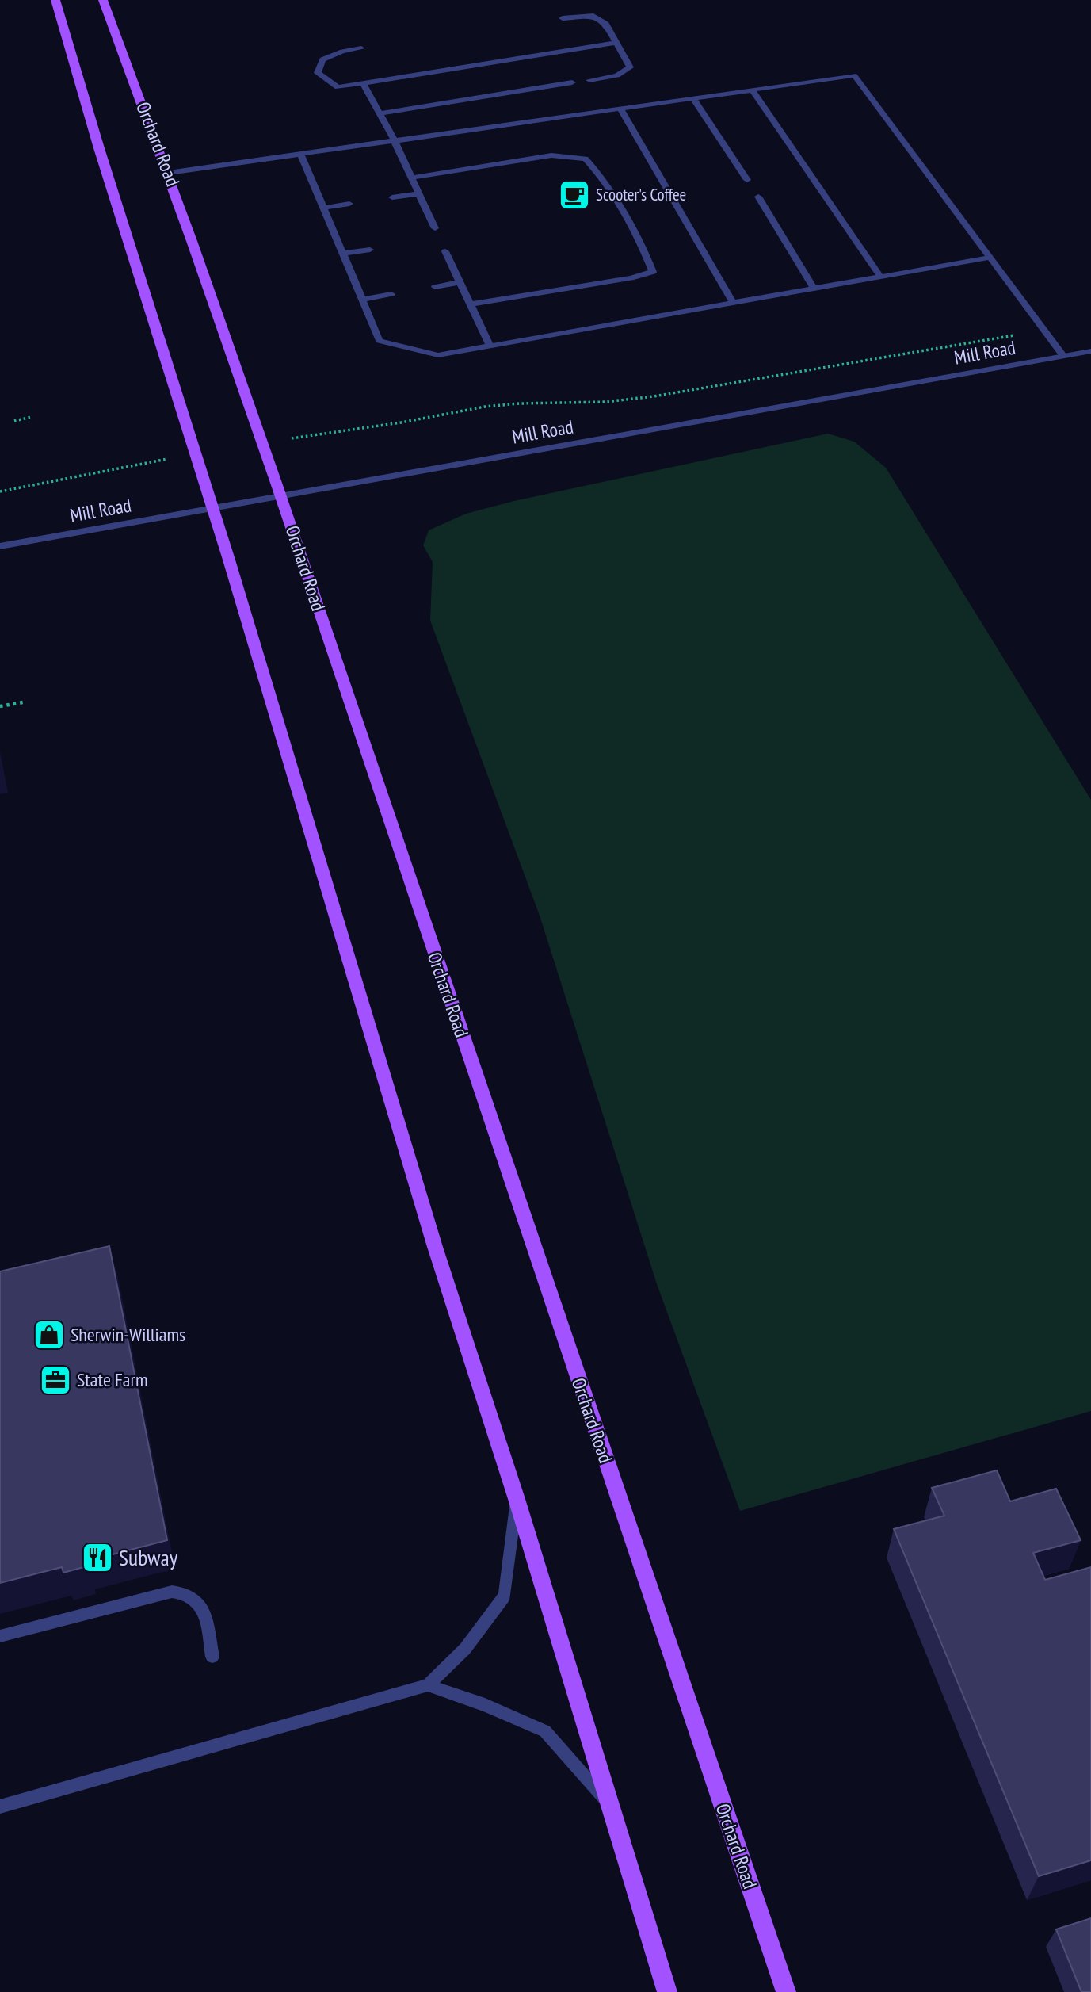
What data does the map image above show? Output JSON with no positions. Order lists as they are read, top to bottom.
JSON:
{
  "streets": {
    "main road": ["Orchard Road"],
    "street": ["Mill Road"]
  },
  "crossings": [
    ["Orchard Road", "Mill Road"]
  ],
  "places": {
    "cafe": ["Scooter's Coffee"],
    "shop": ["Sherwin-Williams"],
    "office": ["State Farm"],
    "restaurant": ["Subway"]
  }
}
